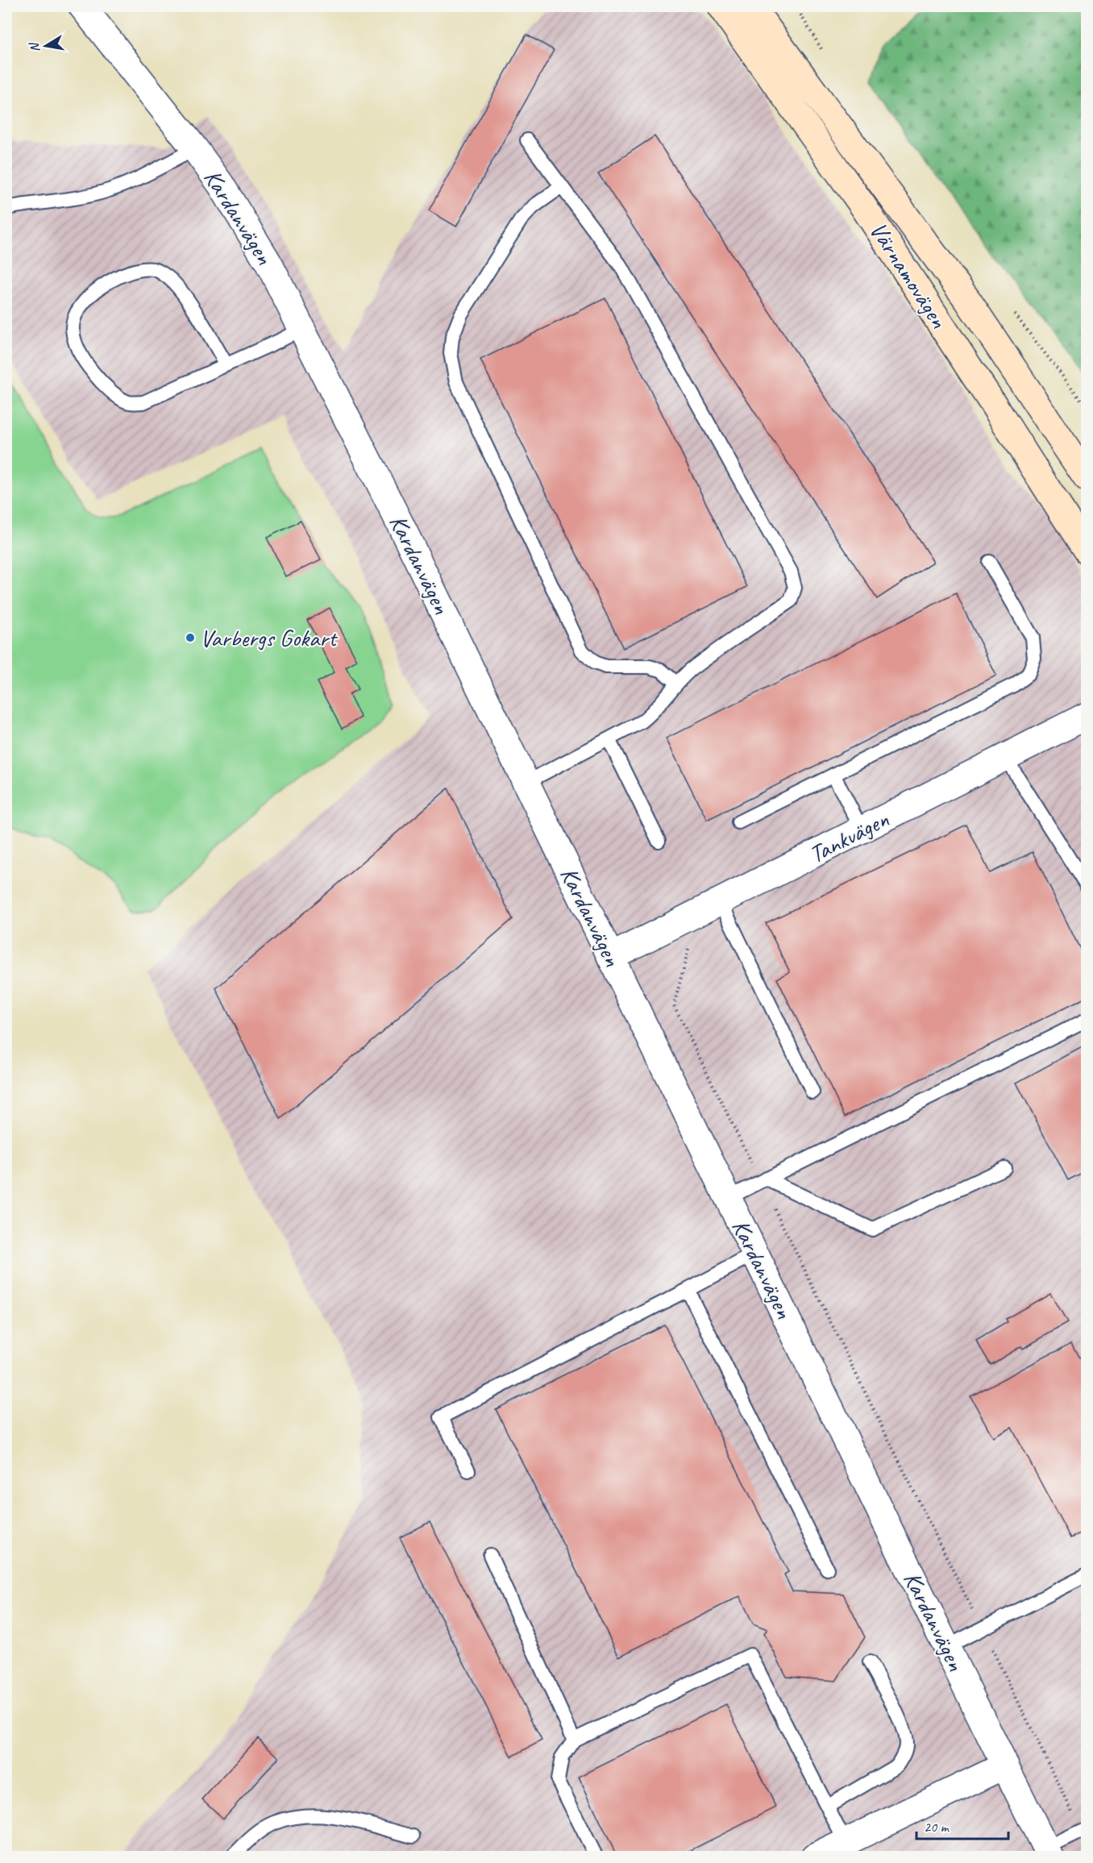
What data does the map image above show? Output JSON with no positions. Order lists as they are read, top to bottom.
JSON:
{
  "streets": {
    "main road": ["Värnamovägen"],
    "street": ["Kardanvägen", "Tankvägen"]
  },
  "crossings": [
    ["Kardanvägen", "Tankvägen"]
  ],
  "places": ["Varbergs Gokart"],
  "scale_bar": "20 m",
  "north": "left"
}
